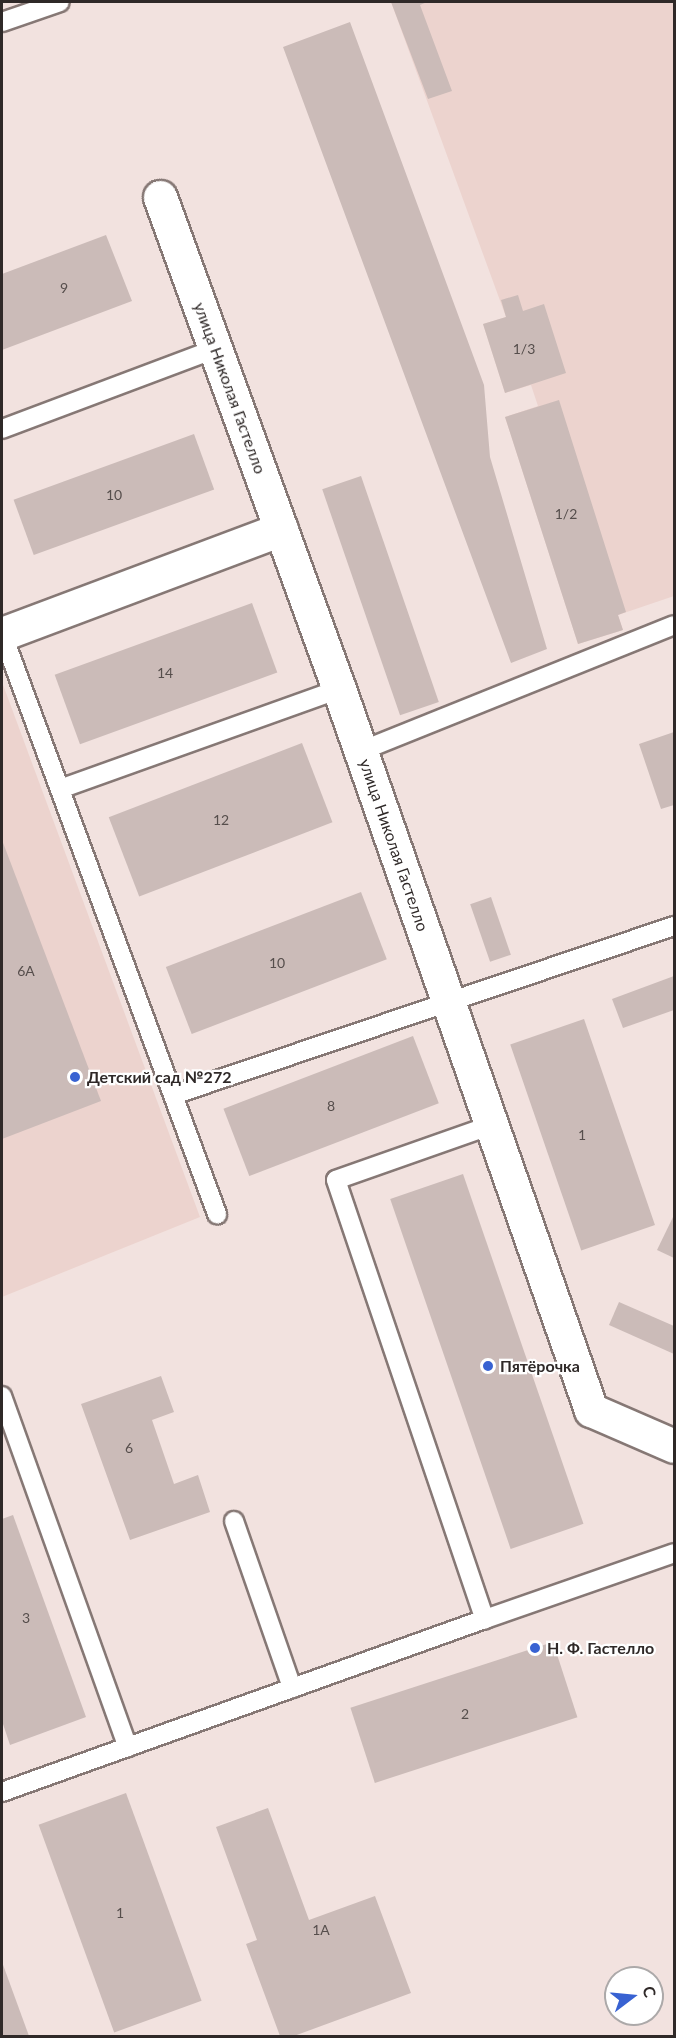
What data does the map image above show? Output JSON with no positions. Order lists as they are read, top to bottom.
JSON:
{
  "streets": {
    "street": ["улица Николая Гастелло"]
  },
  "places": ["Детский сад №272", "Пятёрочка", "Н. Ф. Гастелло"],
  "house_numbers": [
    "9",
    "1/3",
    "10",
    "1/2",
    "14",
    "12",
    "10",
    "6А",
    "8",
    "1",
    "6",
    "3",
    "2",
    "1",
    "1А"
  ],
  "north": "right"
}
